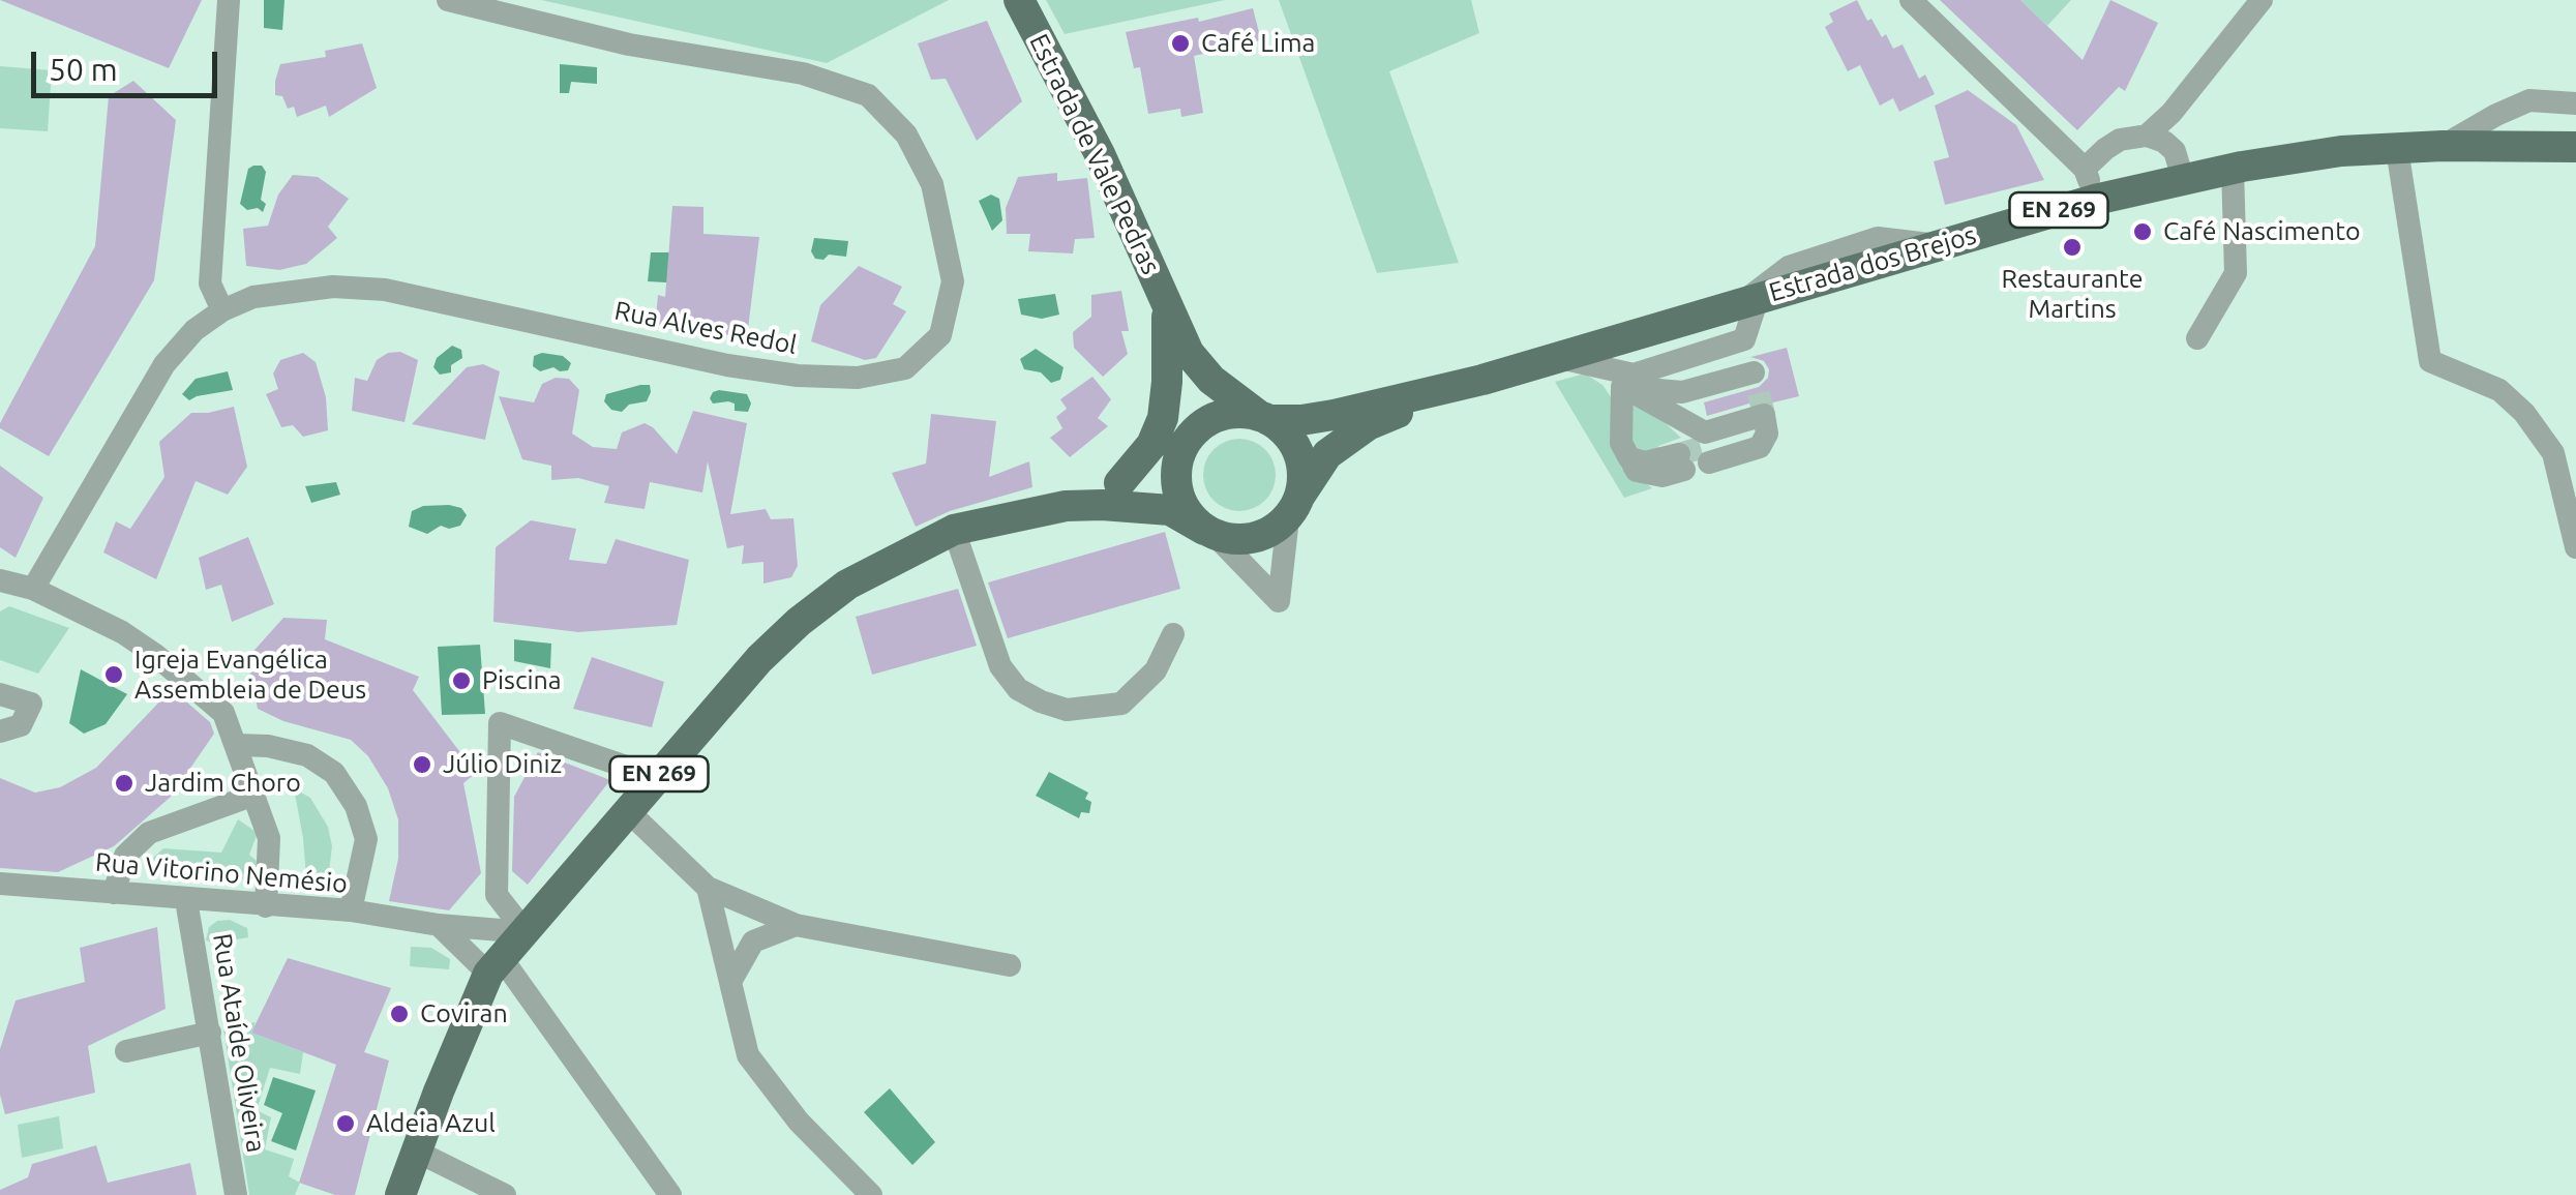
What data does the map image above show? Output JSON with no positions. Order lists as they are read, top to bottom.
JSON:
{
  "streets": {
    "main road": ["Estrada de Vale Pedras", "EN 269", "Estrada dos Brejos"],
    "street": ["Rua Alves Redol", "Rua Vitorino Nemésio", "Rua Ataíde Oliveira"]
  },
  "crossings": [
    ["Estrada de Vale Pedras", "EN 269"],
    ["Estrada de Vale Pedras", "Estrada dos Brejos"],
    ["EN 269", "Estrada dos Brejos"],
    ["EN 269", "Rua Vitorino Nemésio"],
    ["Rua Vitorino Nemésio", "Rua Ataíde Oliveira"]
  ],
  "places": [
    "Café Lima",
    "Café Nascimento",
    "Restaurante Martins",
    "Igreja Evangélica Assembleia de Deus",
    "Piscina",
    "Júlio Diniz",
    "Jardim Choro",
    "Coviran",
    "Aldeia Azul"
  ],
  "scale_bar": "50 m"
}
